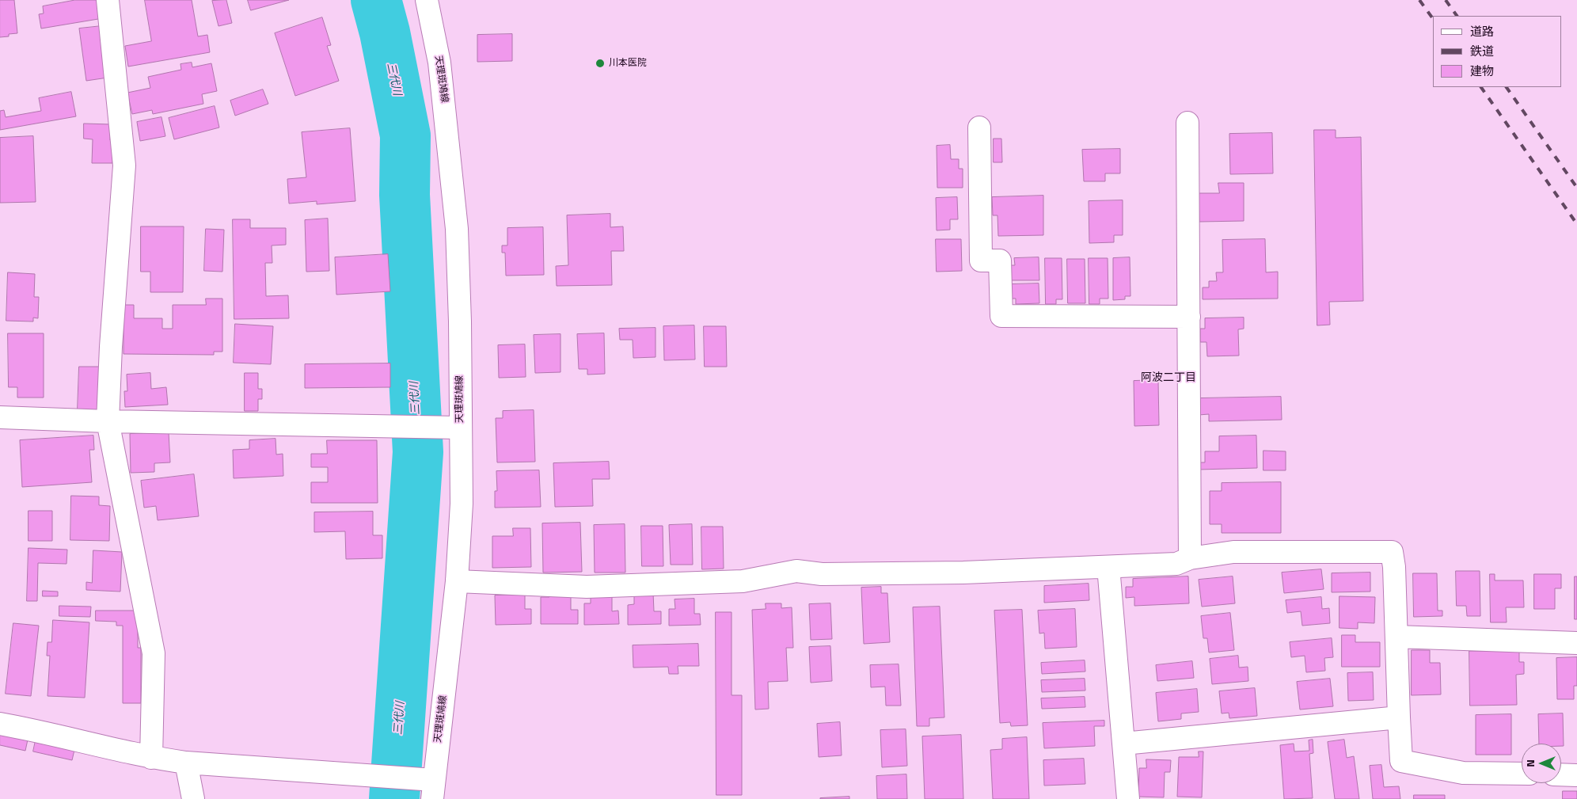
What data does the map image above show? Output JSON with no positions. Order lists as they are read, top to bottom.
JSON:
{
  "streets": {
    "street": ["天理斑鳩線"]
  },
  "districts": ["阿波二丁目"],
  "water": ["三代川"],
  "places": ["川本医院"],
  "legend": ["道路", "鉄道", "建物"],
  "north": "left"
}
